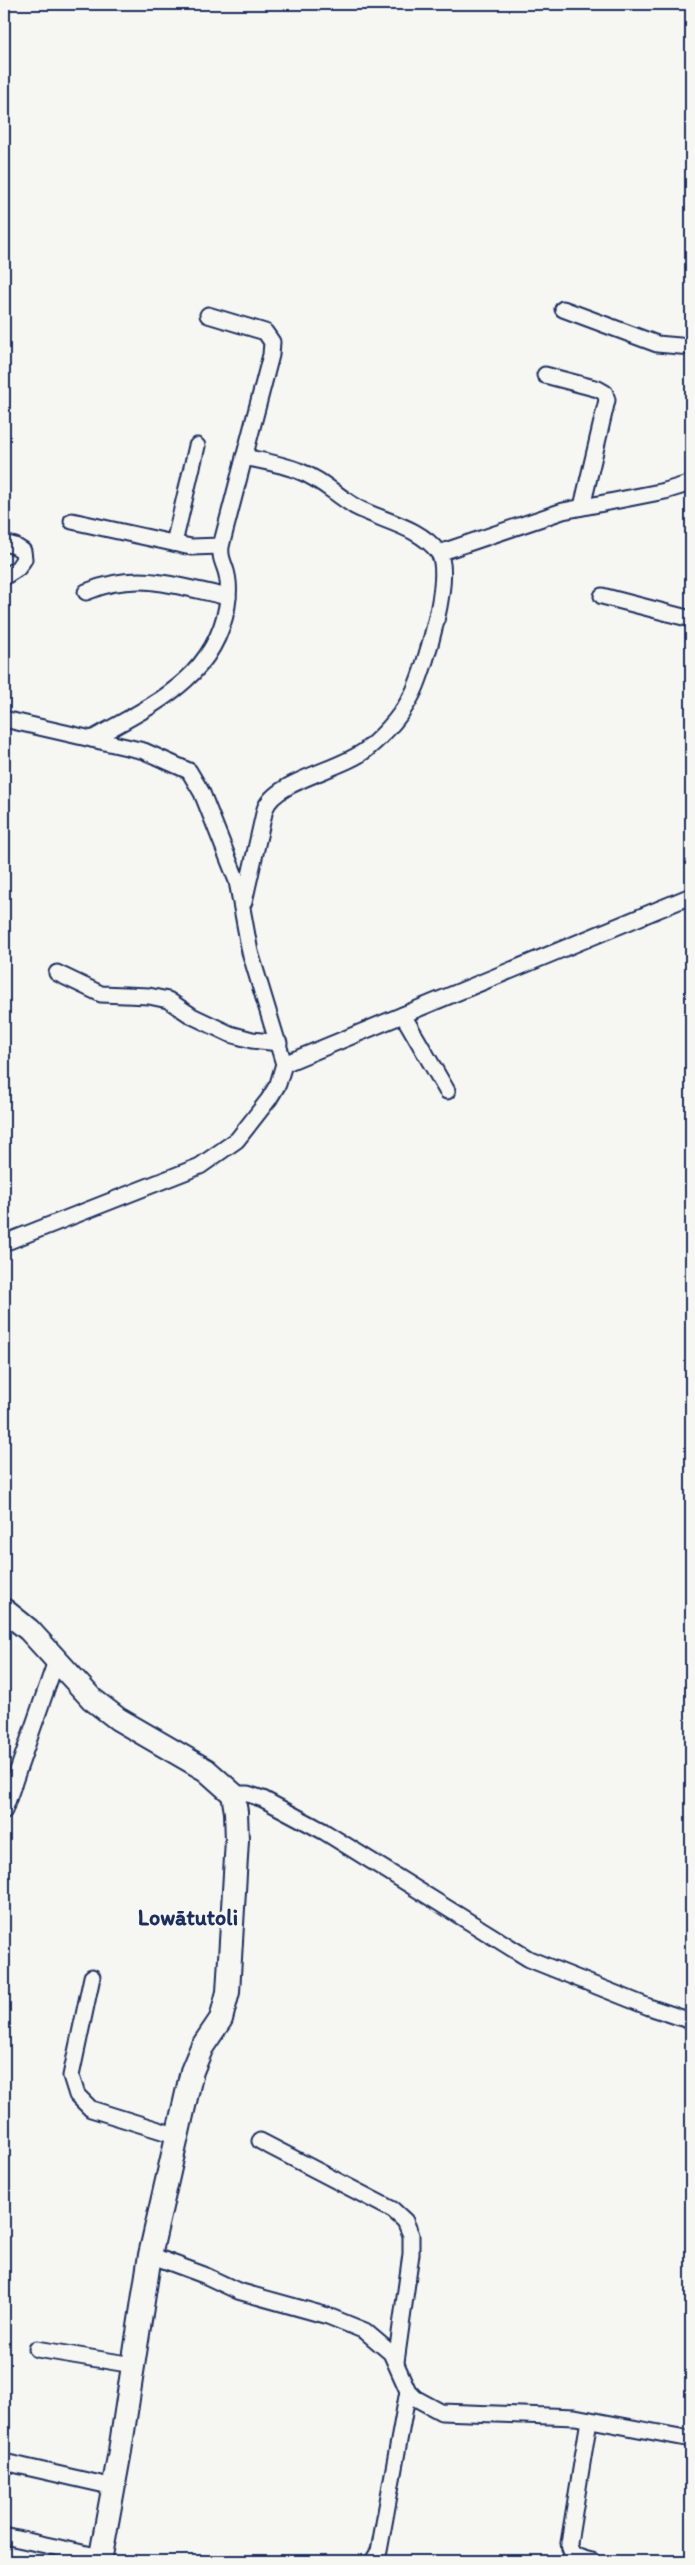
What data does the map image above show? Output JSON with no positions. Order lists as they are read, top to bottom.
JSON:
{
  "districts": ["Lowātutoli"]
}
